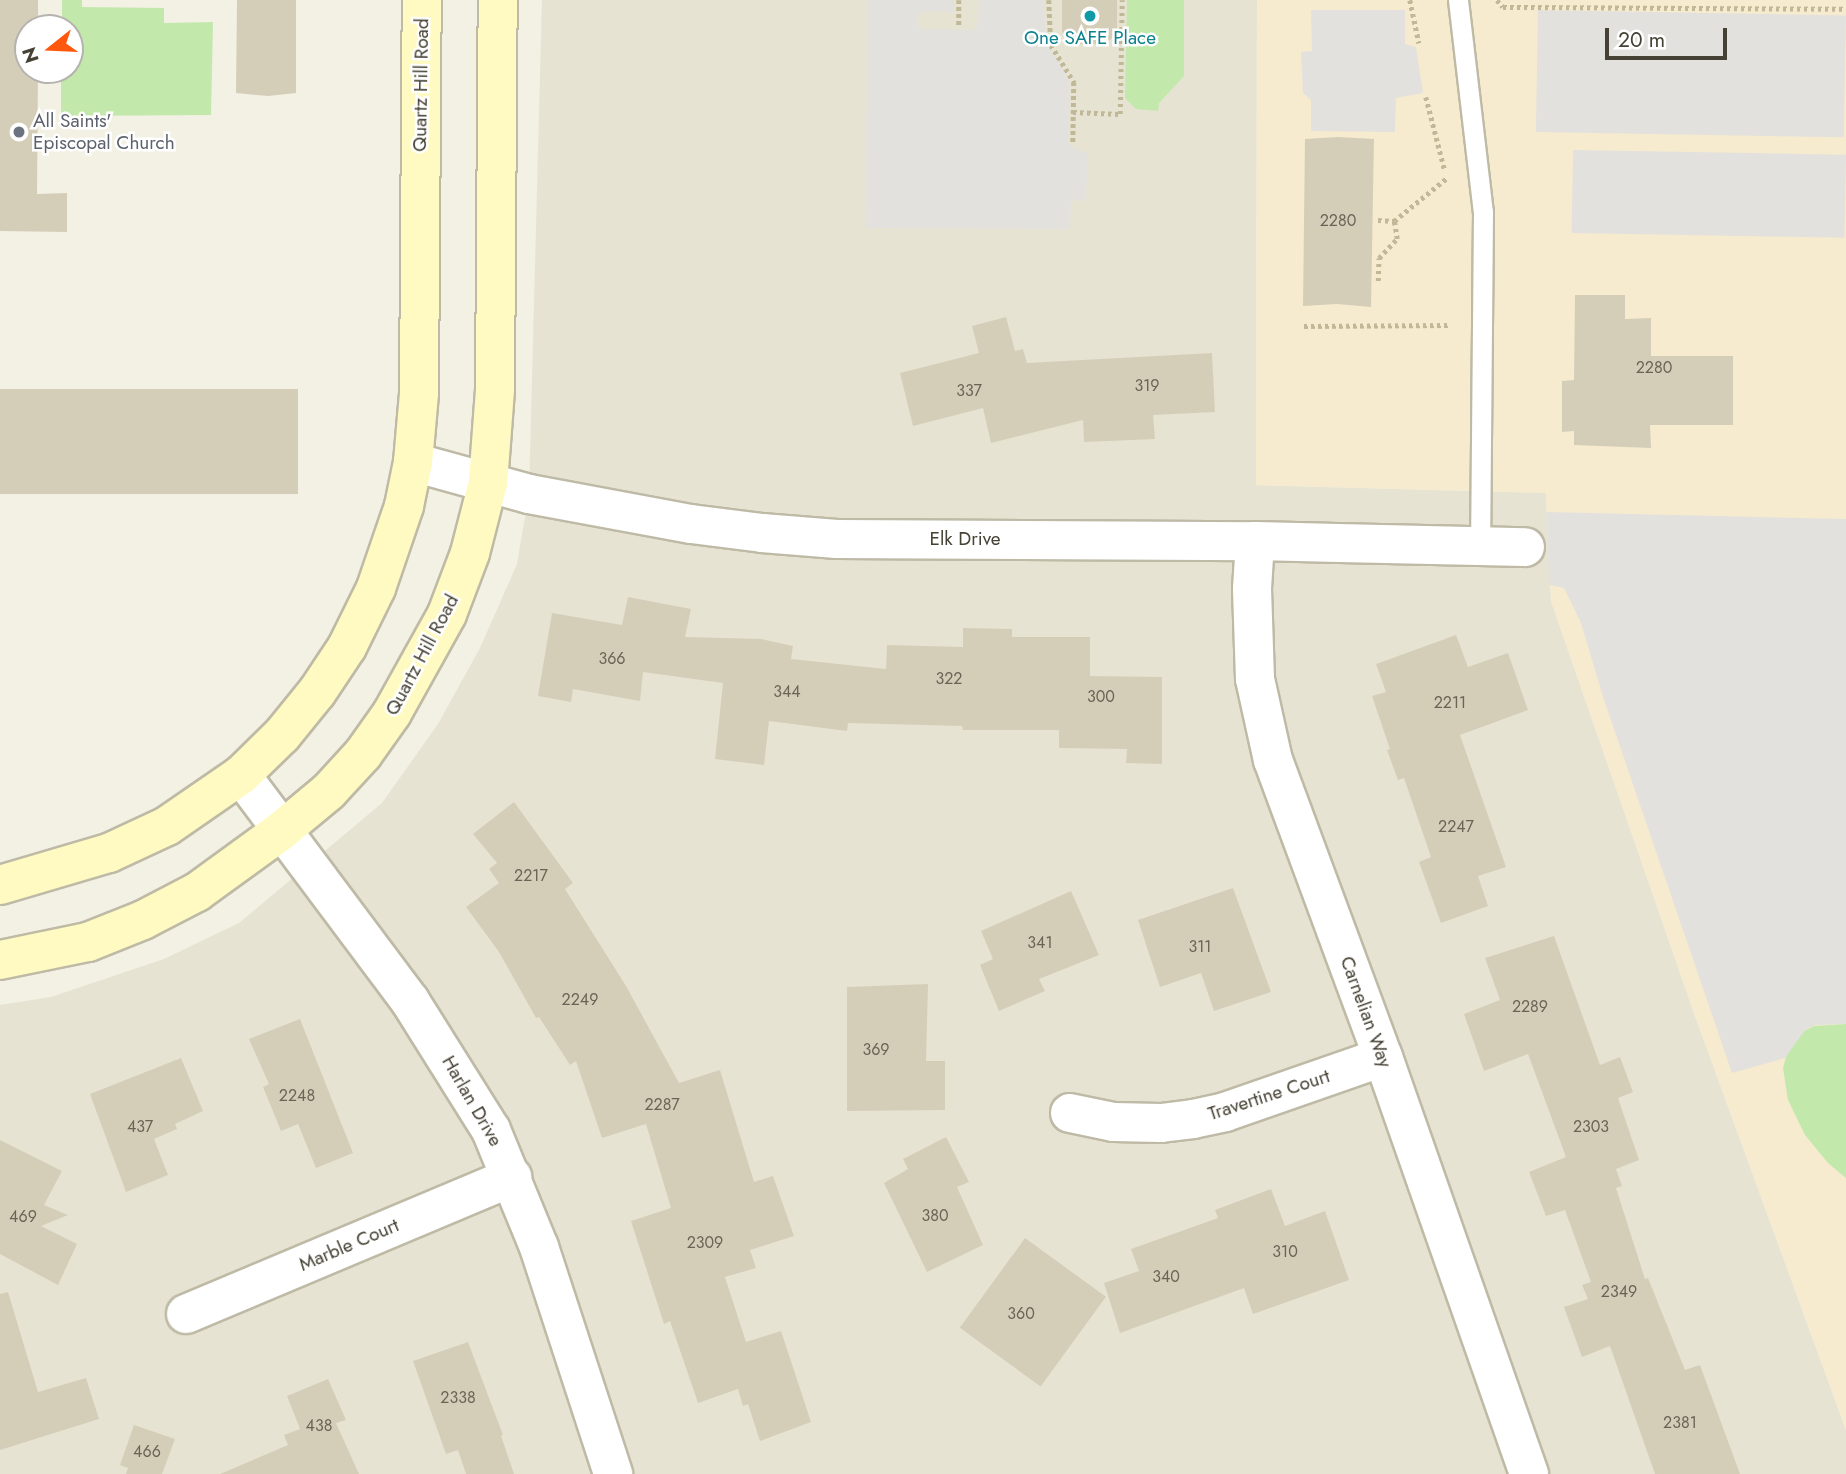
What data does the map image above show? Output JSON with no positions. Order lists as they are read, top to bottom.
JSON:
{
  "streets": {
    "main road": ["Quartz Hill Road"],
    "street": [
      "Elk Drive",
      "Carnelian Way",
      "Travertine Court",
      "Harlan Drive",
      "Marble Court"
    ]
  },
  "crossings": [
    ["Quartz Hill Road", "Elk Drive"],
    ["Quartz Hill Road", "Harlan Drive"],
    ["Elk Drive", "Carnelian Way"],
    ["Carnelian Way", "Travertine Court"],
    ["Harlan Drive", "Marble Court"]
  ],
  "places": ["One SAFE Place", "All Saints' Episcopal Church"],
  "house_numbers": [
    "2280",
    "2280",
    "319",
    "337",
    "366",
    "322",
    "344",
    "300",
    "2211",
    "2247",
    "2217",
    "341",
    "311",
    "2249",
    "2289",
    "369",
    "2248",
    "2287",
    "437",
    "2303",
    "380",
    "469",
    "2309",
    "310",
    "340",
    "2349",
    "360",
    "2338",
    "2381",
    "438",
    "466"
  ],
  "scale_bar": "20 m",
  "north": "left"
}
